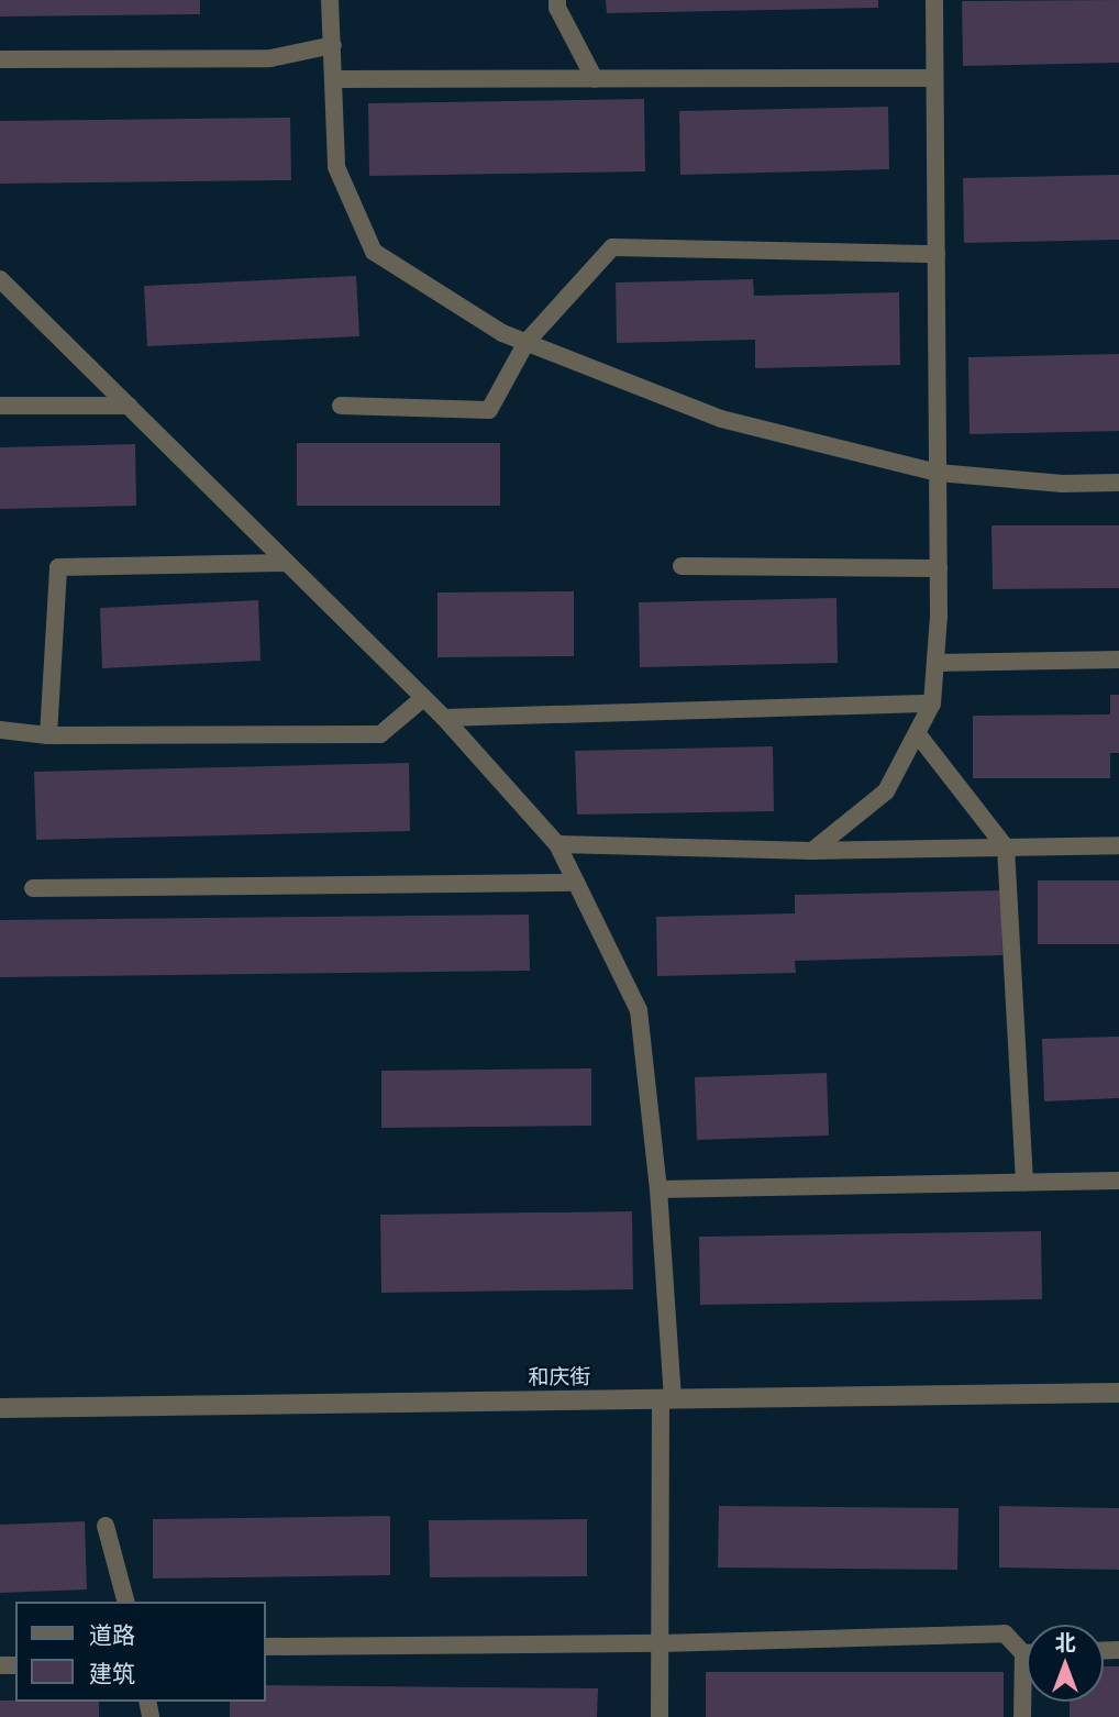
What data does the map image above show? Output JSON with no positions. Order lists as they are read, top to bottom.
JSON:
{
  "streets": {
    "street": ["和庆街"]
  },
  "legend": ["道路", "建筑"],
  "north": "top"
}
